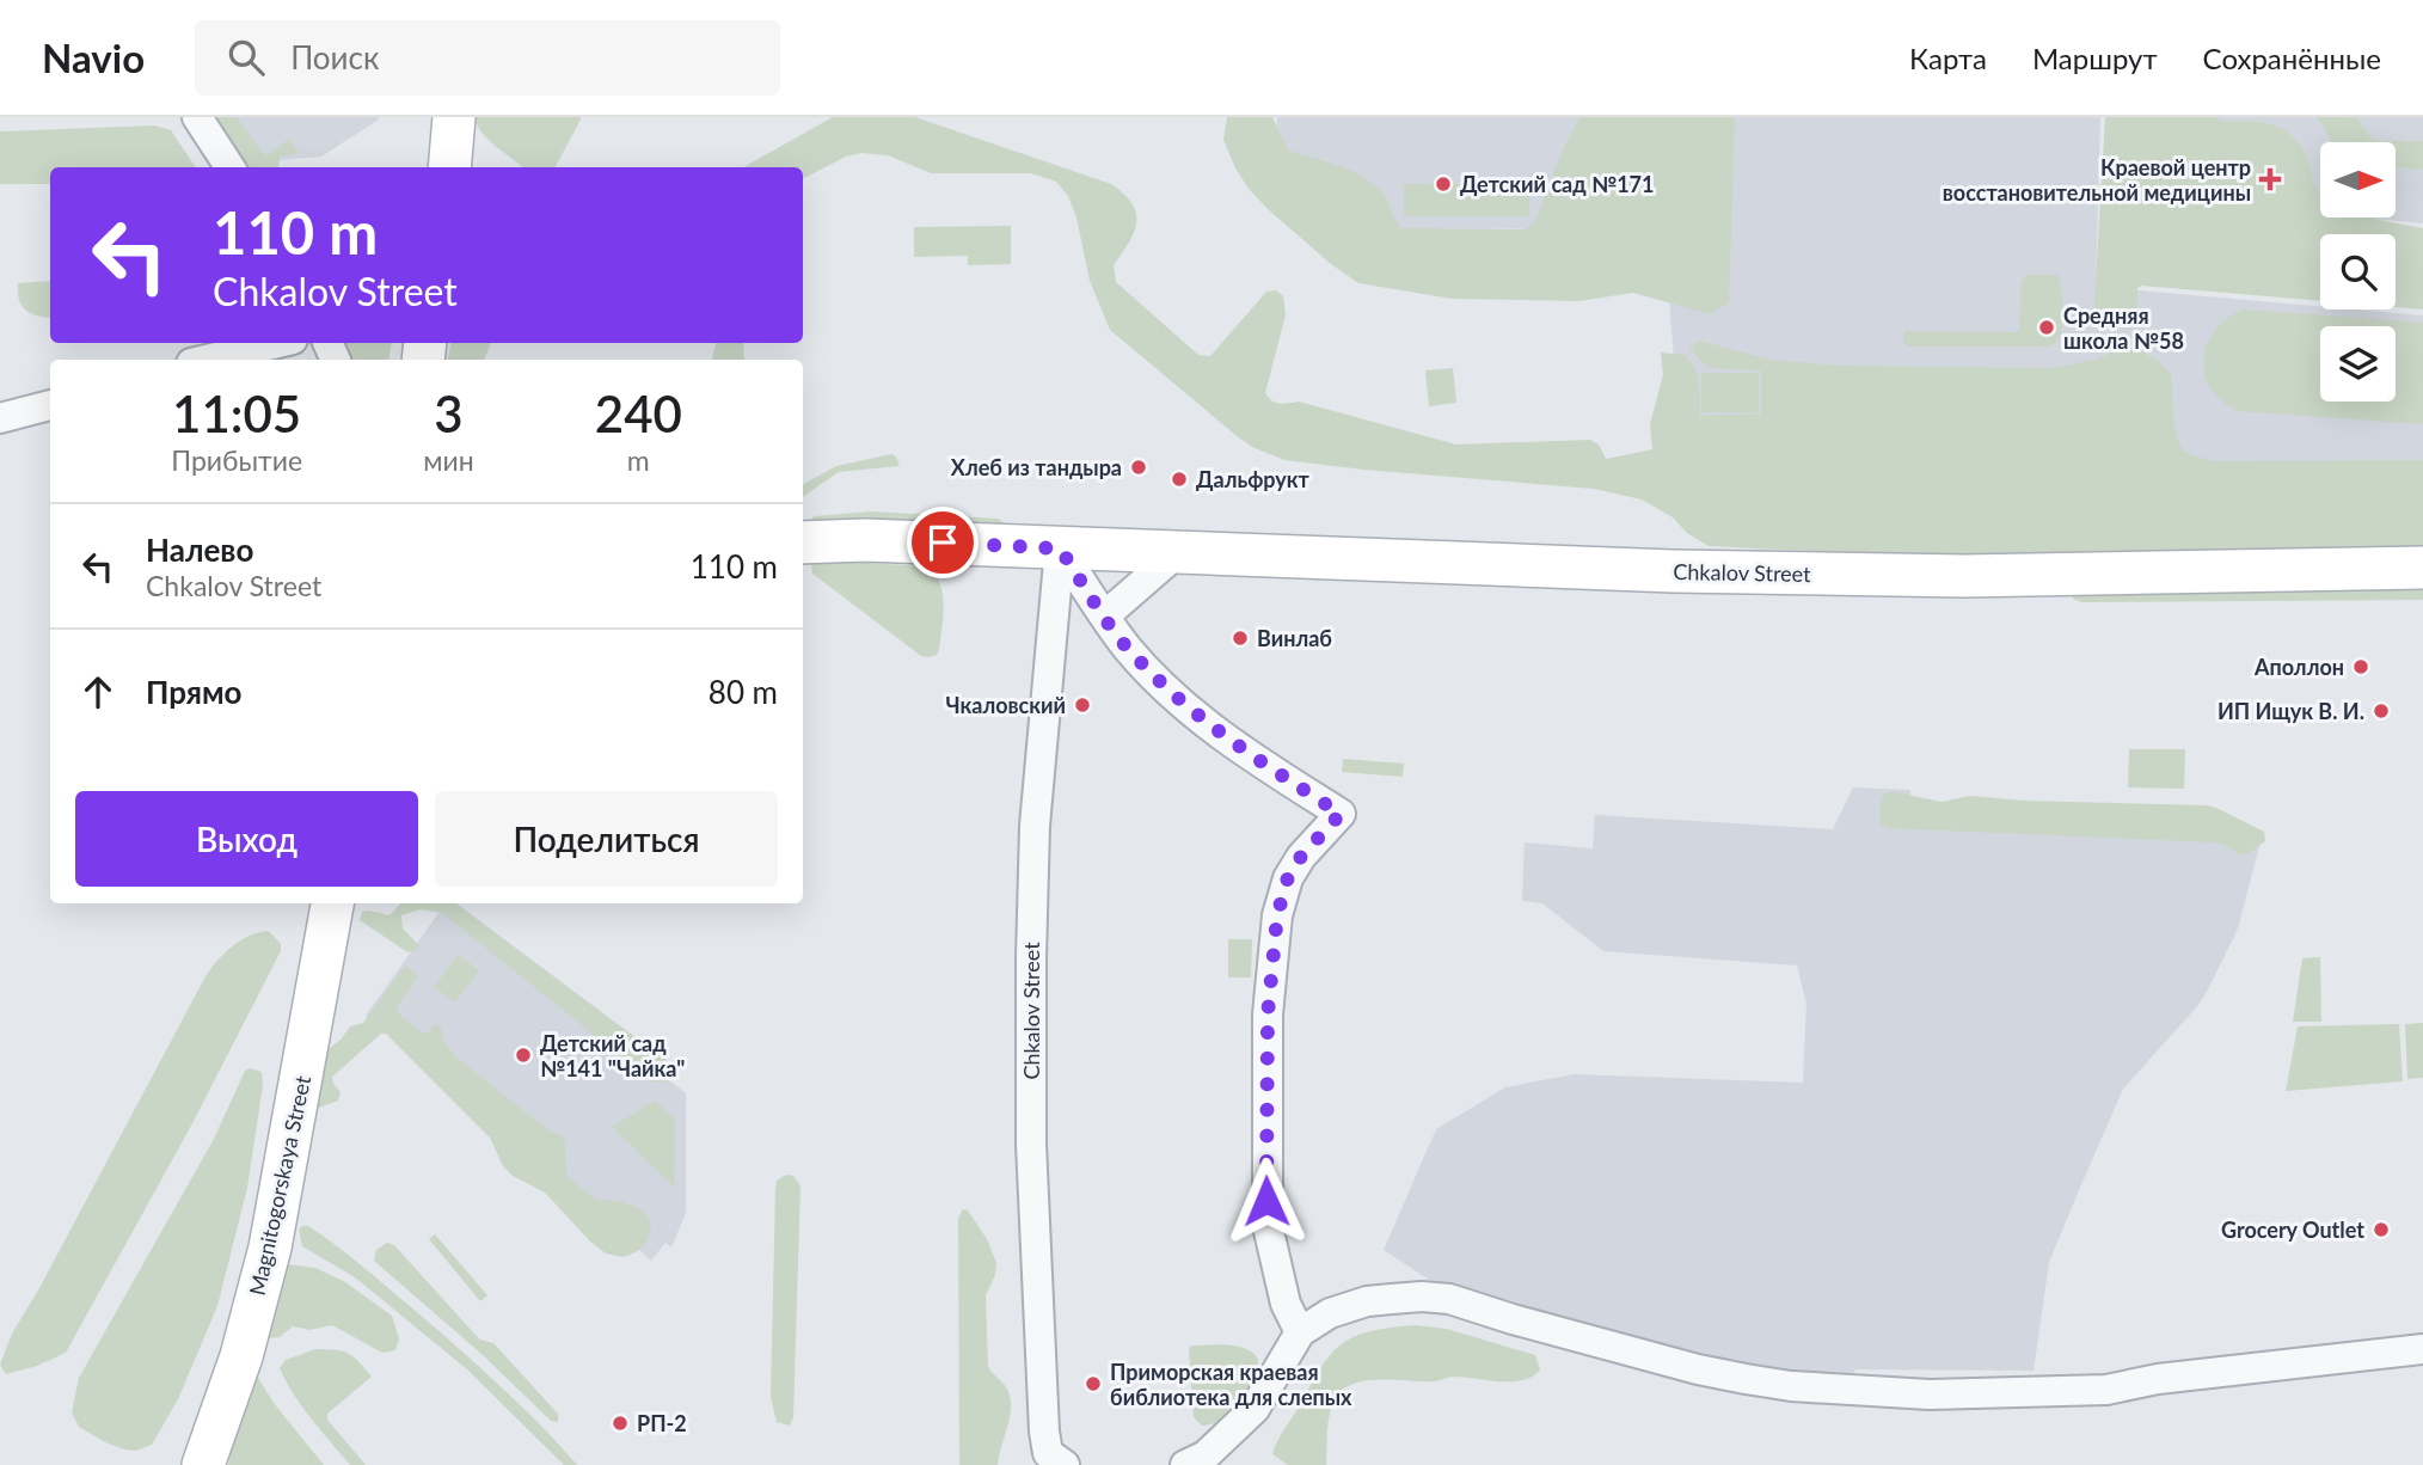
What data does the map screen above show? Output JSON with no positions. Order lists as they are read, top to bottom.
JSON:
{
  "streets": {
    "main road": ["Chkalov Street", "Magnitogorskaya Street"]
  },
  "places": {
    "health": ["Краевой центр восстановительной медицины"],
    "other": [
      "Детский сад №171",
      "Средняя школа №58",
      "Хлеб из тандыра",
      "Дальфрукт",
      "Винлаб",
      "Аполлон",
      "Чкаловский",
      "ИП Ищук В. И.",
      "Детский сад №141 \"Чайка\"",
      "Grocery Outlet",
      "Приморская краевая библиотека для слепых",
      "РП-2"
    ]
  },
  "north": "right",
  "page": {
    "header": "Navio",
    "search": "Поиск",
    "nav": ["Карта", "Маршрут", "Сохранённые"],
    "turn": ["110 m", "Chkalov Street"],
    "eta": [
      "11:05",
      "Прибытие",
      "3",
      "мин",
      "240",
      "m"
    ],
    "list": [
      {
        "name": "Налево",
        "note": "Chkalov Street",
        "value": "110 m"
      },
      {
        "name": "Прямо",
        "value": "80 m"
      }
    ],
    "buttons": ["Выход", "Поделиться"]
  }
}
